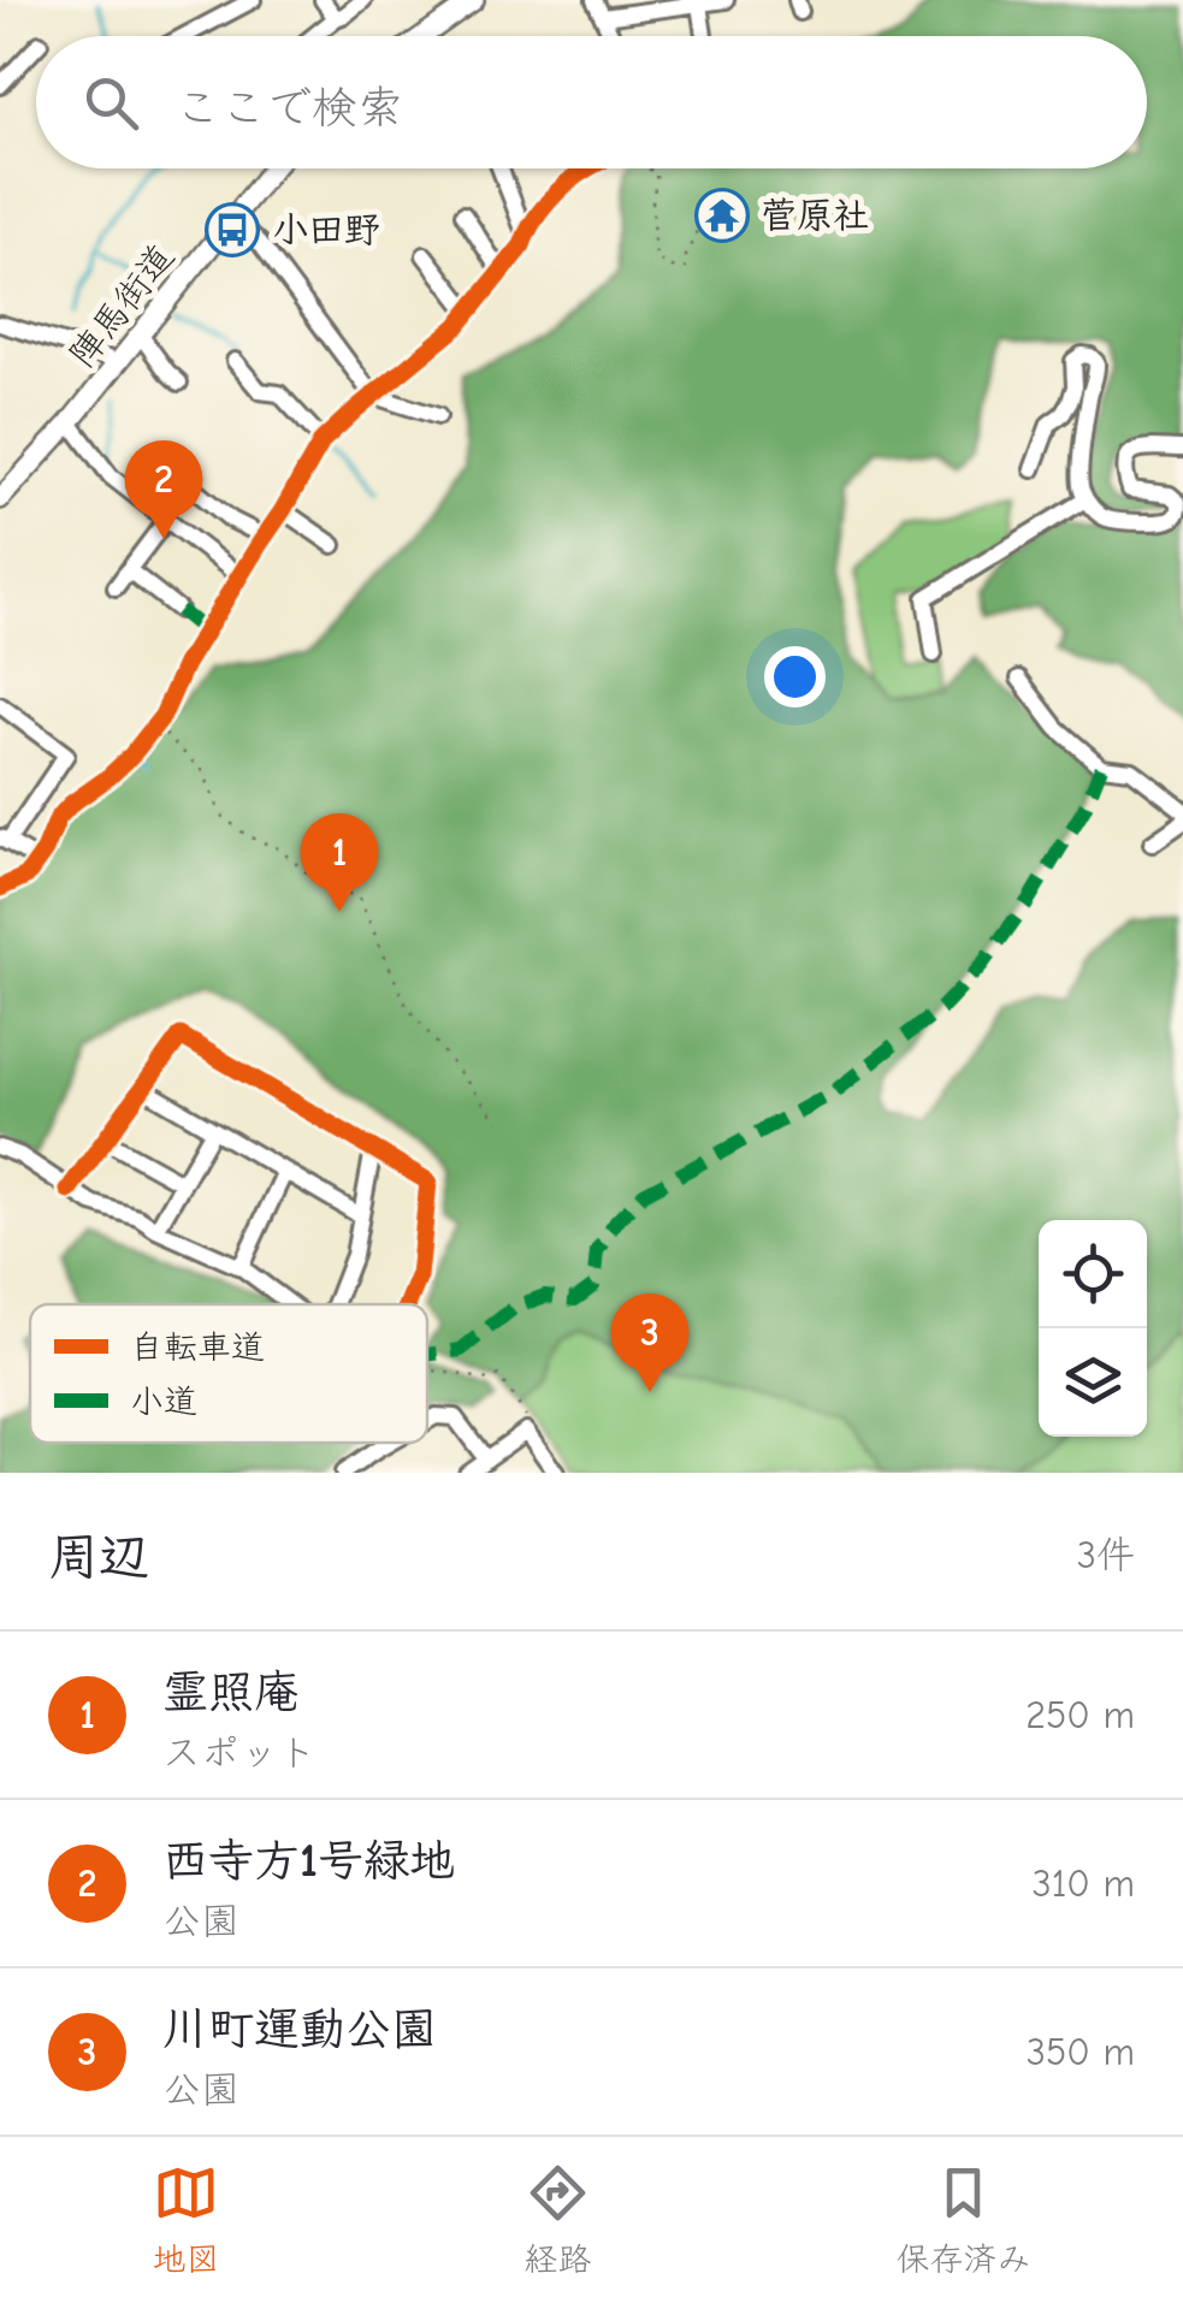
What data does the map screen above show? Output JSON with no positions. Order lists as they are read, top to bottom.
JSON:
{
  "streets": {
    "main road": ["陣馬街道"]
  },
  "places": {
    "temple": ["菅原社"],
    "bus stop": ["小田野"]
  },
  "legend": ["自転車道", "小道"],
  "page": {
    "search": "ここで検索",
    "pins": ["2", "1", "3"],
    "heading": ["周辺", "3件"],
    "list": [
      {
        "mark": "1",
        "name": "霊照庵",
        "note": "スポット",
        "value": "250 m"
      },
      {
        "mark": "2",
        "name": "西寺方1号緑地",
        "note": "公園",
        "value": "310 m"
      },
      {
        "mark": "3",
        "name": "川町運動公園",
        "note": "公園",
        "value": "350 m"
      }
    ],
    "nav": ["地図", "経路", "保存済み"]
  }
}
